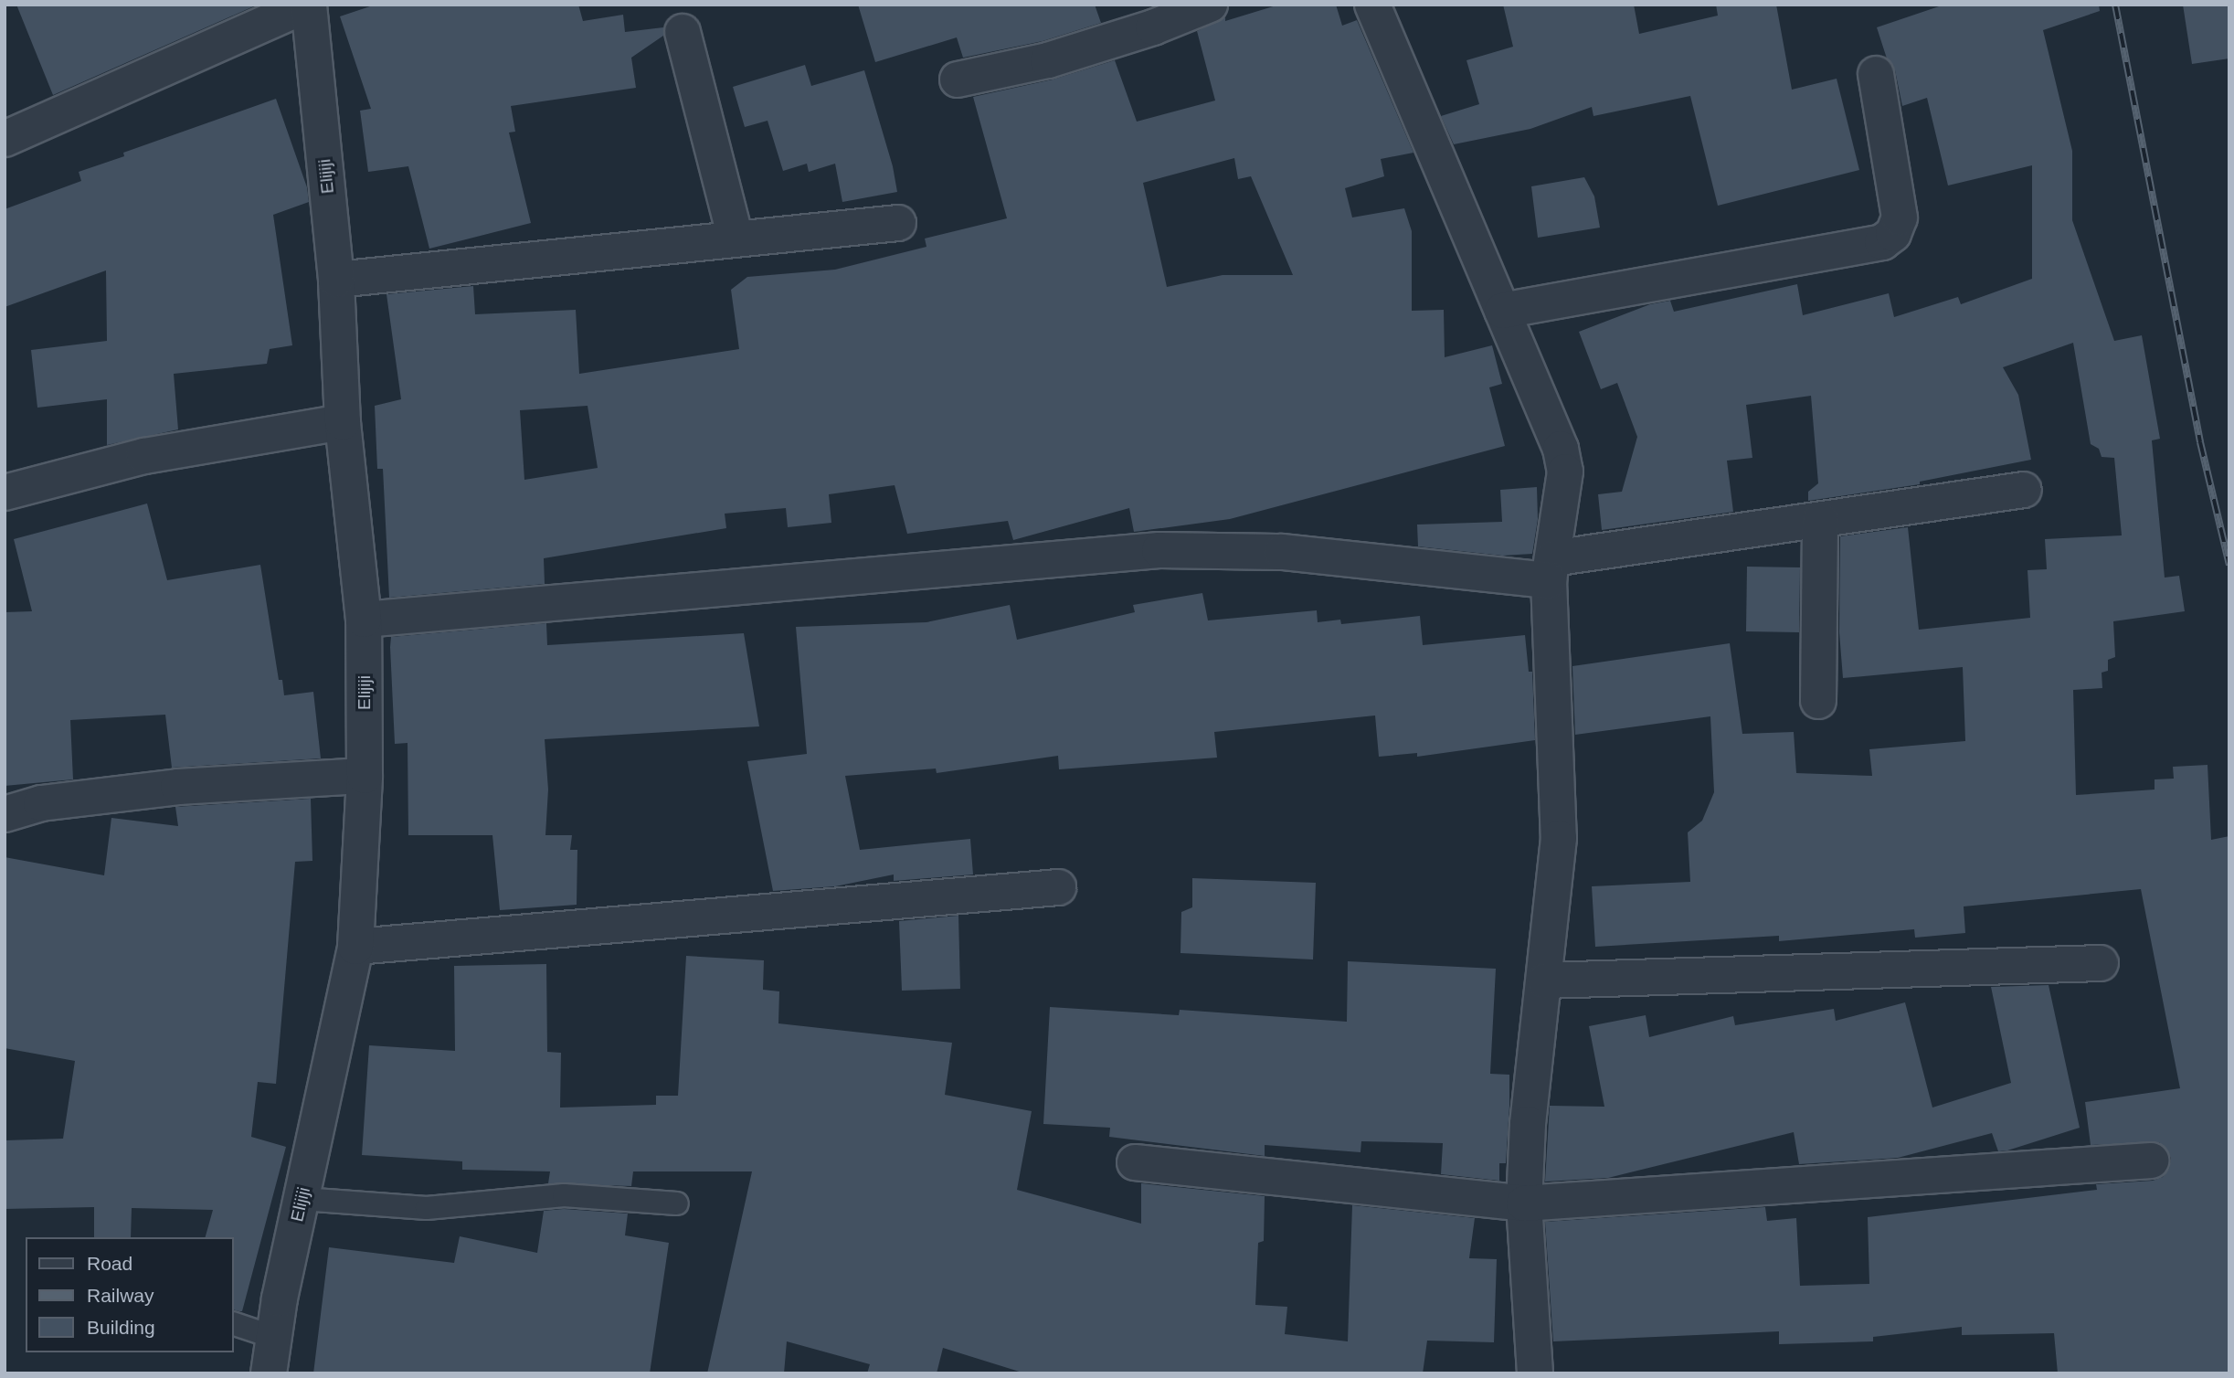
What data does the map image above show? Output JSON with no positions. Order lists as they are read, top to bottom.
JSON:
{
  "streets": {
    "street": ["Elijiji"]
  },
  "legend": ["Road", "Railway", "Building"]
}
